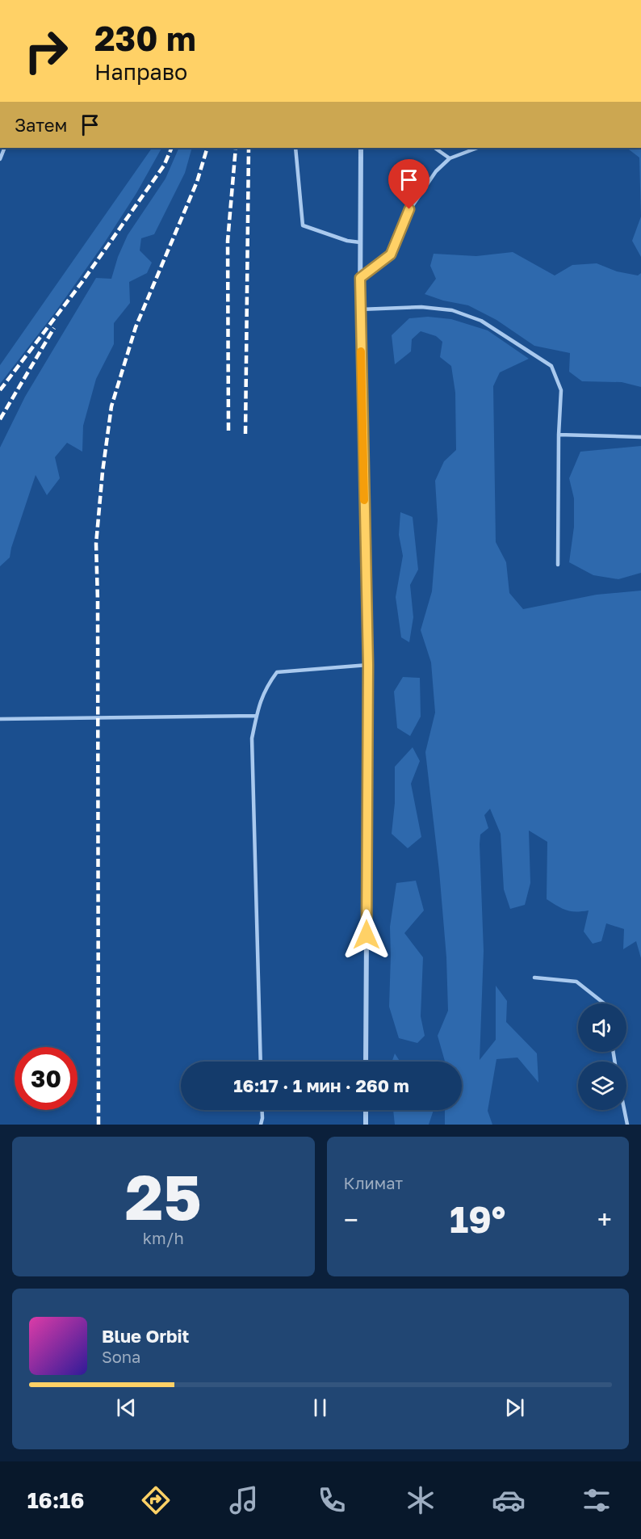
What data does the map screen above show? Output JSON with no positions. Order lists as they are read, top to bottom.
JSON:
{
  "page": {
    "turn": ["230 m", "Направо"],
    "then": "Затем",
    "limit": "30",
    "trip": "16:17 · 1 мин · 260 m",
    "tile": [
      ["25", "km/h"],
      "Климат"
    ],
    "heat": ["−", "19°", "+"],
    "song": ["Blue Orbit", "Sona"],
    "tabs": "16:16"
  }
}
